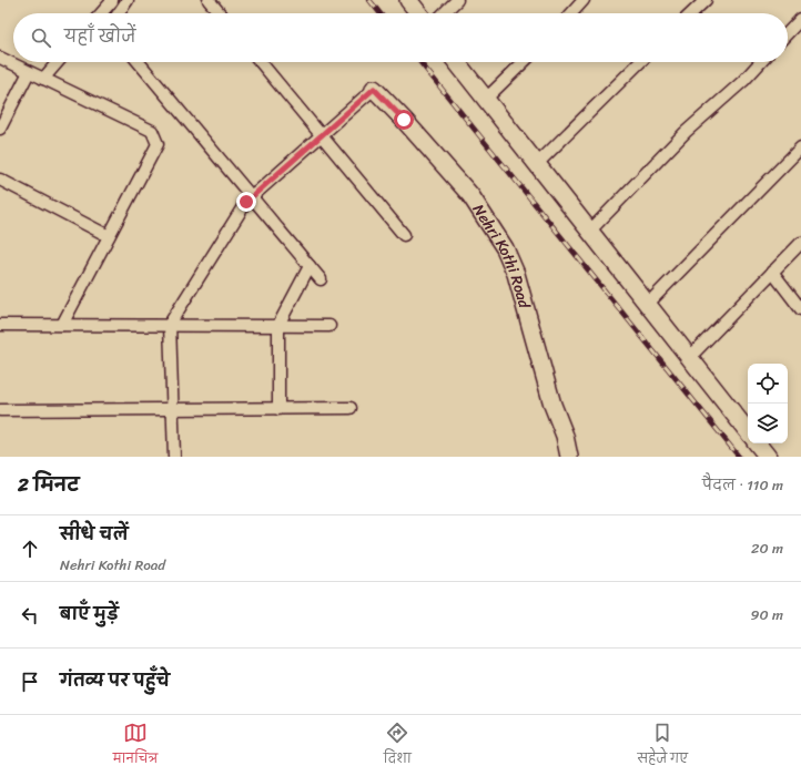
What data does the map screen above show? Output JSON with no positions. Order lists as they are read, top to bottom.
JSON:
{
  "streets": {
    "street": ["Nehri Kothi Road"]
  },
  "page": {
    "search": "यहाँ खोजें",
    "heading": ["2 मिनट", "पैदल · 110 m"],
    "list": [
      ["सीधे चलें", "Nehri Kothi Road", "20 m"],
      ["बाएँ मुड़ें", "90 m"],
      "गंतव्य पर पहुँचे"
    ],
    "nav": ["मानचित्र", "दिशा", "सहेजे गए"]
  }
}
